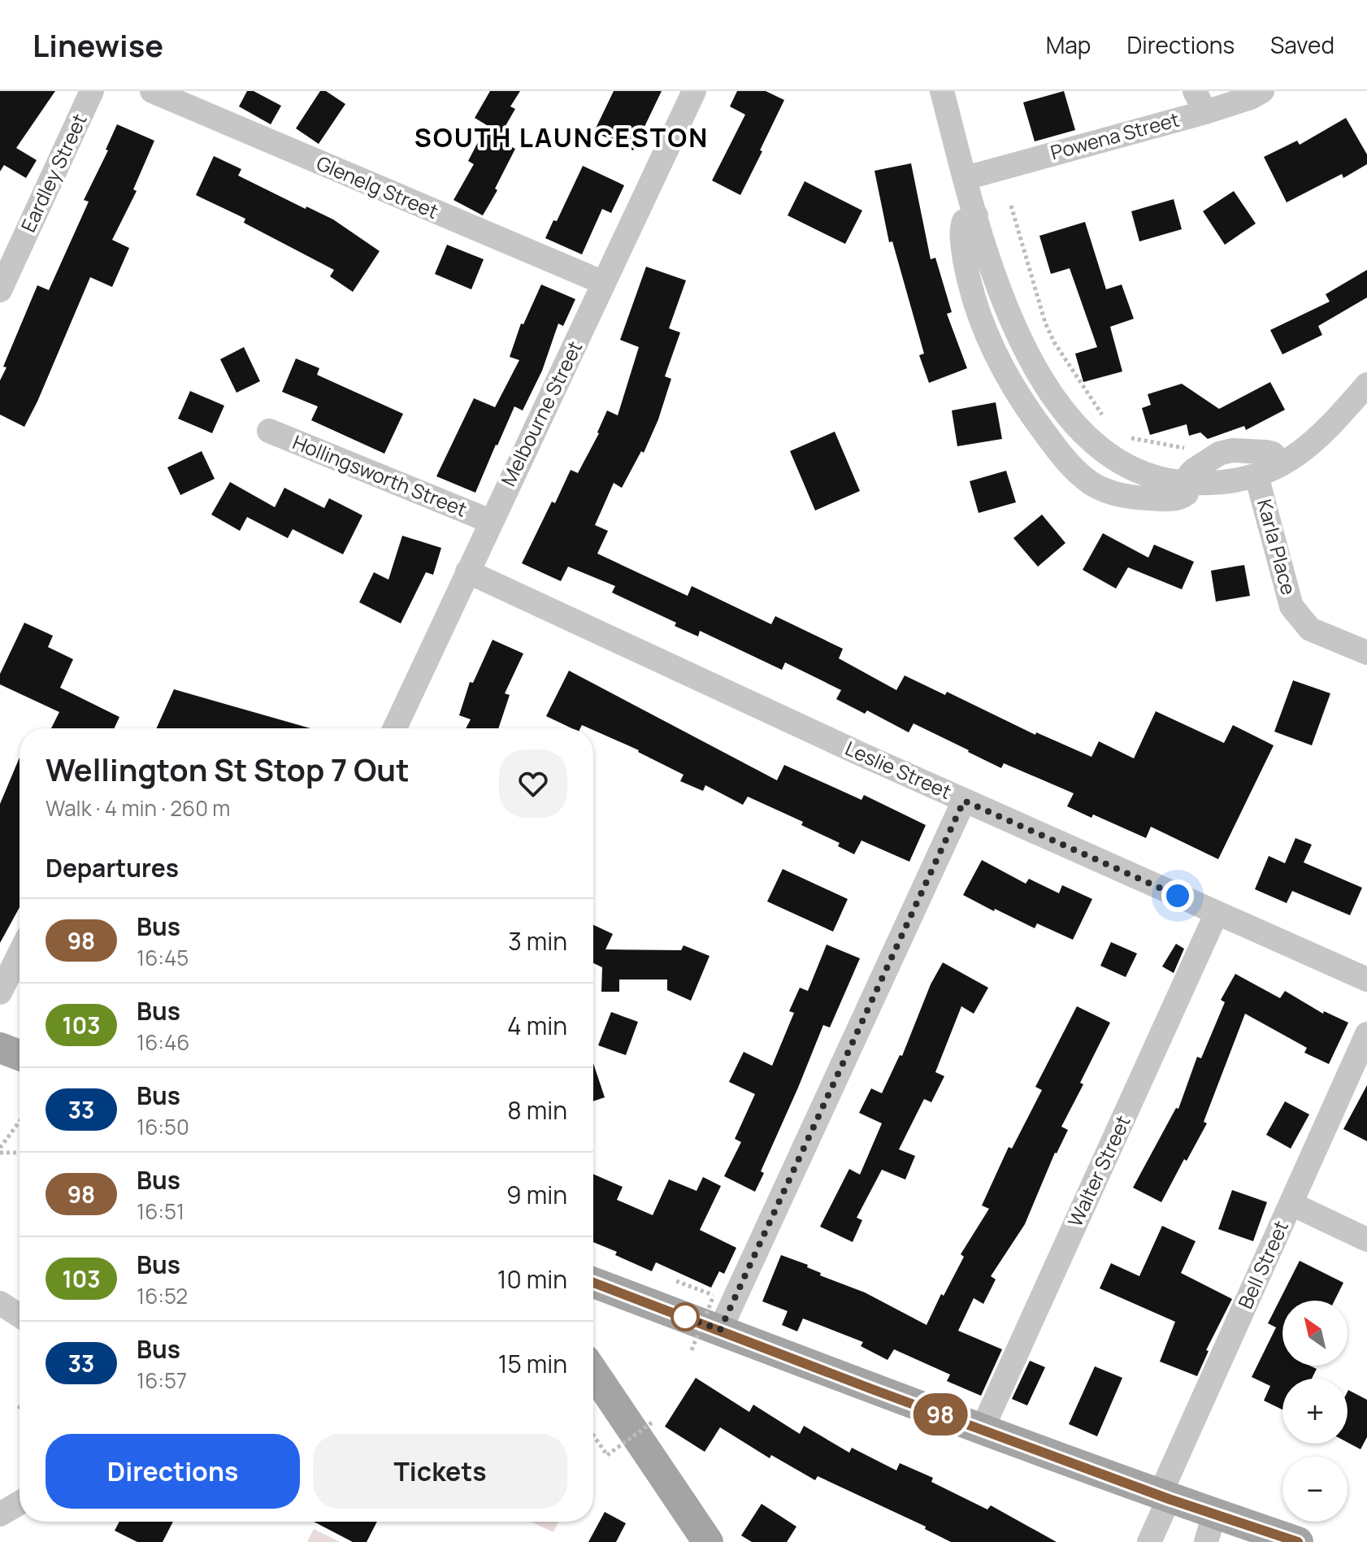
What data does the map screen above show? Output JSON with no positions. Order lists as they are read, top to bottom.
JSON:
{
  "streets": {
    "street": [
      "Powena Street",
      "Eardley Street",
      "Glenelg Street",
      "Melbourne Street",
      "Hollingsworth Street",
      "Karla Place",
      "Leslie Street",
      "Walter Street",
      "Bell Street"
    ]
  },
  "crossings": [
    ["Glenelg Street", "Melbourne Street"],
    ["Melbourne Street", "Hollingsworth Street"],
    ["Melbourne Street", "Leslie Street"],
    ["Leslie Street", "Walter Street"]
  ],
  "districts": ["SOUTH LAUNCESTON"],
  "lines": ["bus line 98"],
  "north": "top left",
  "page": {
    "header": "Linewise",
    "nav": ["Map", "Directions", "Saved"],
    "on_map": "98",
    "heading": [
      ["Wellington St Stop 7 Out", "Walk · 4 min · 260 m"],
      "Departures"
    ],
    "list": [
      {
        "mark": "98",
        "name": "Bus",
        "note": "16:45",
        "value": "3 min"
      },
      {
        "mark": "103",
        "name": "Bus",
        "note": "16:46",
        "value": "4 min"
      },
      {
        "mark": "33",
        "name": "Bus",
        "note": "16:50",
        "value": "8 min"
      },
      {
        "mark": "98",
        "name": "Bus",
        "note": "16:51",
        "value": "9 min"
      },
      {
        "mark": "103",
        "name": "Bus",
        "note": "16:52",
        "value": "10 min"
      },
      {
        "mark": "33",
        "name": "Bus",
        "note": "16:57",
        "value": "15 min"
      }
    ],
    "map_buttons": ["+", "−"],
    "buttons": ["Directions", "Tickets"]
  }
}
